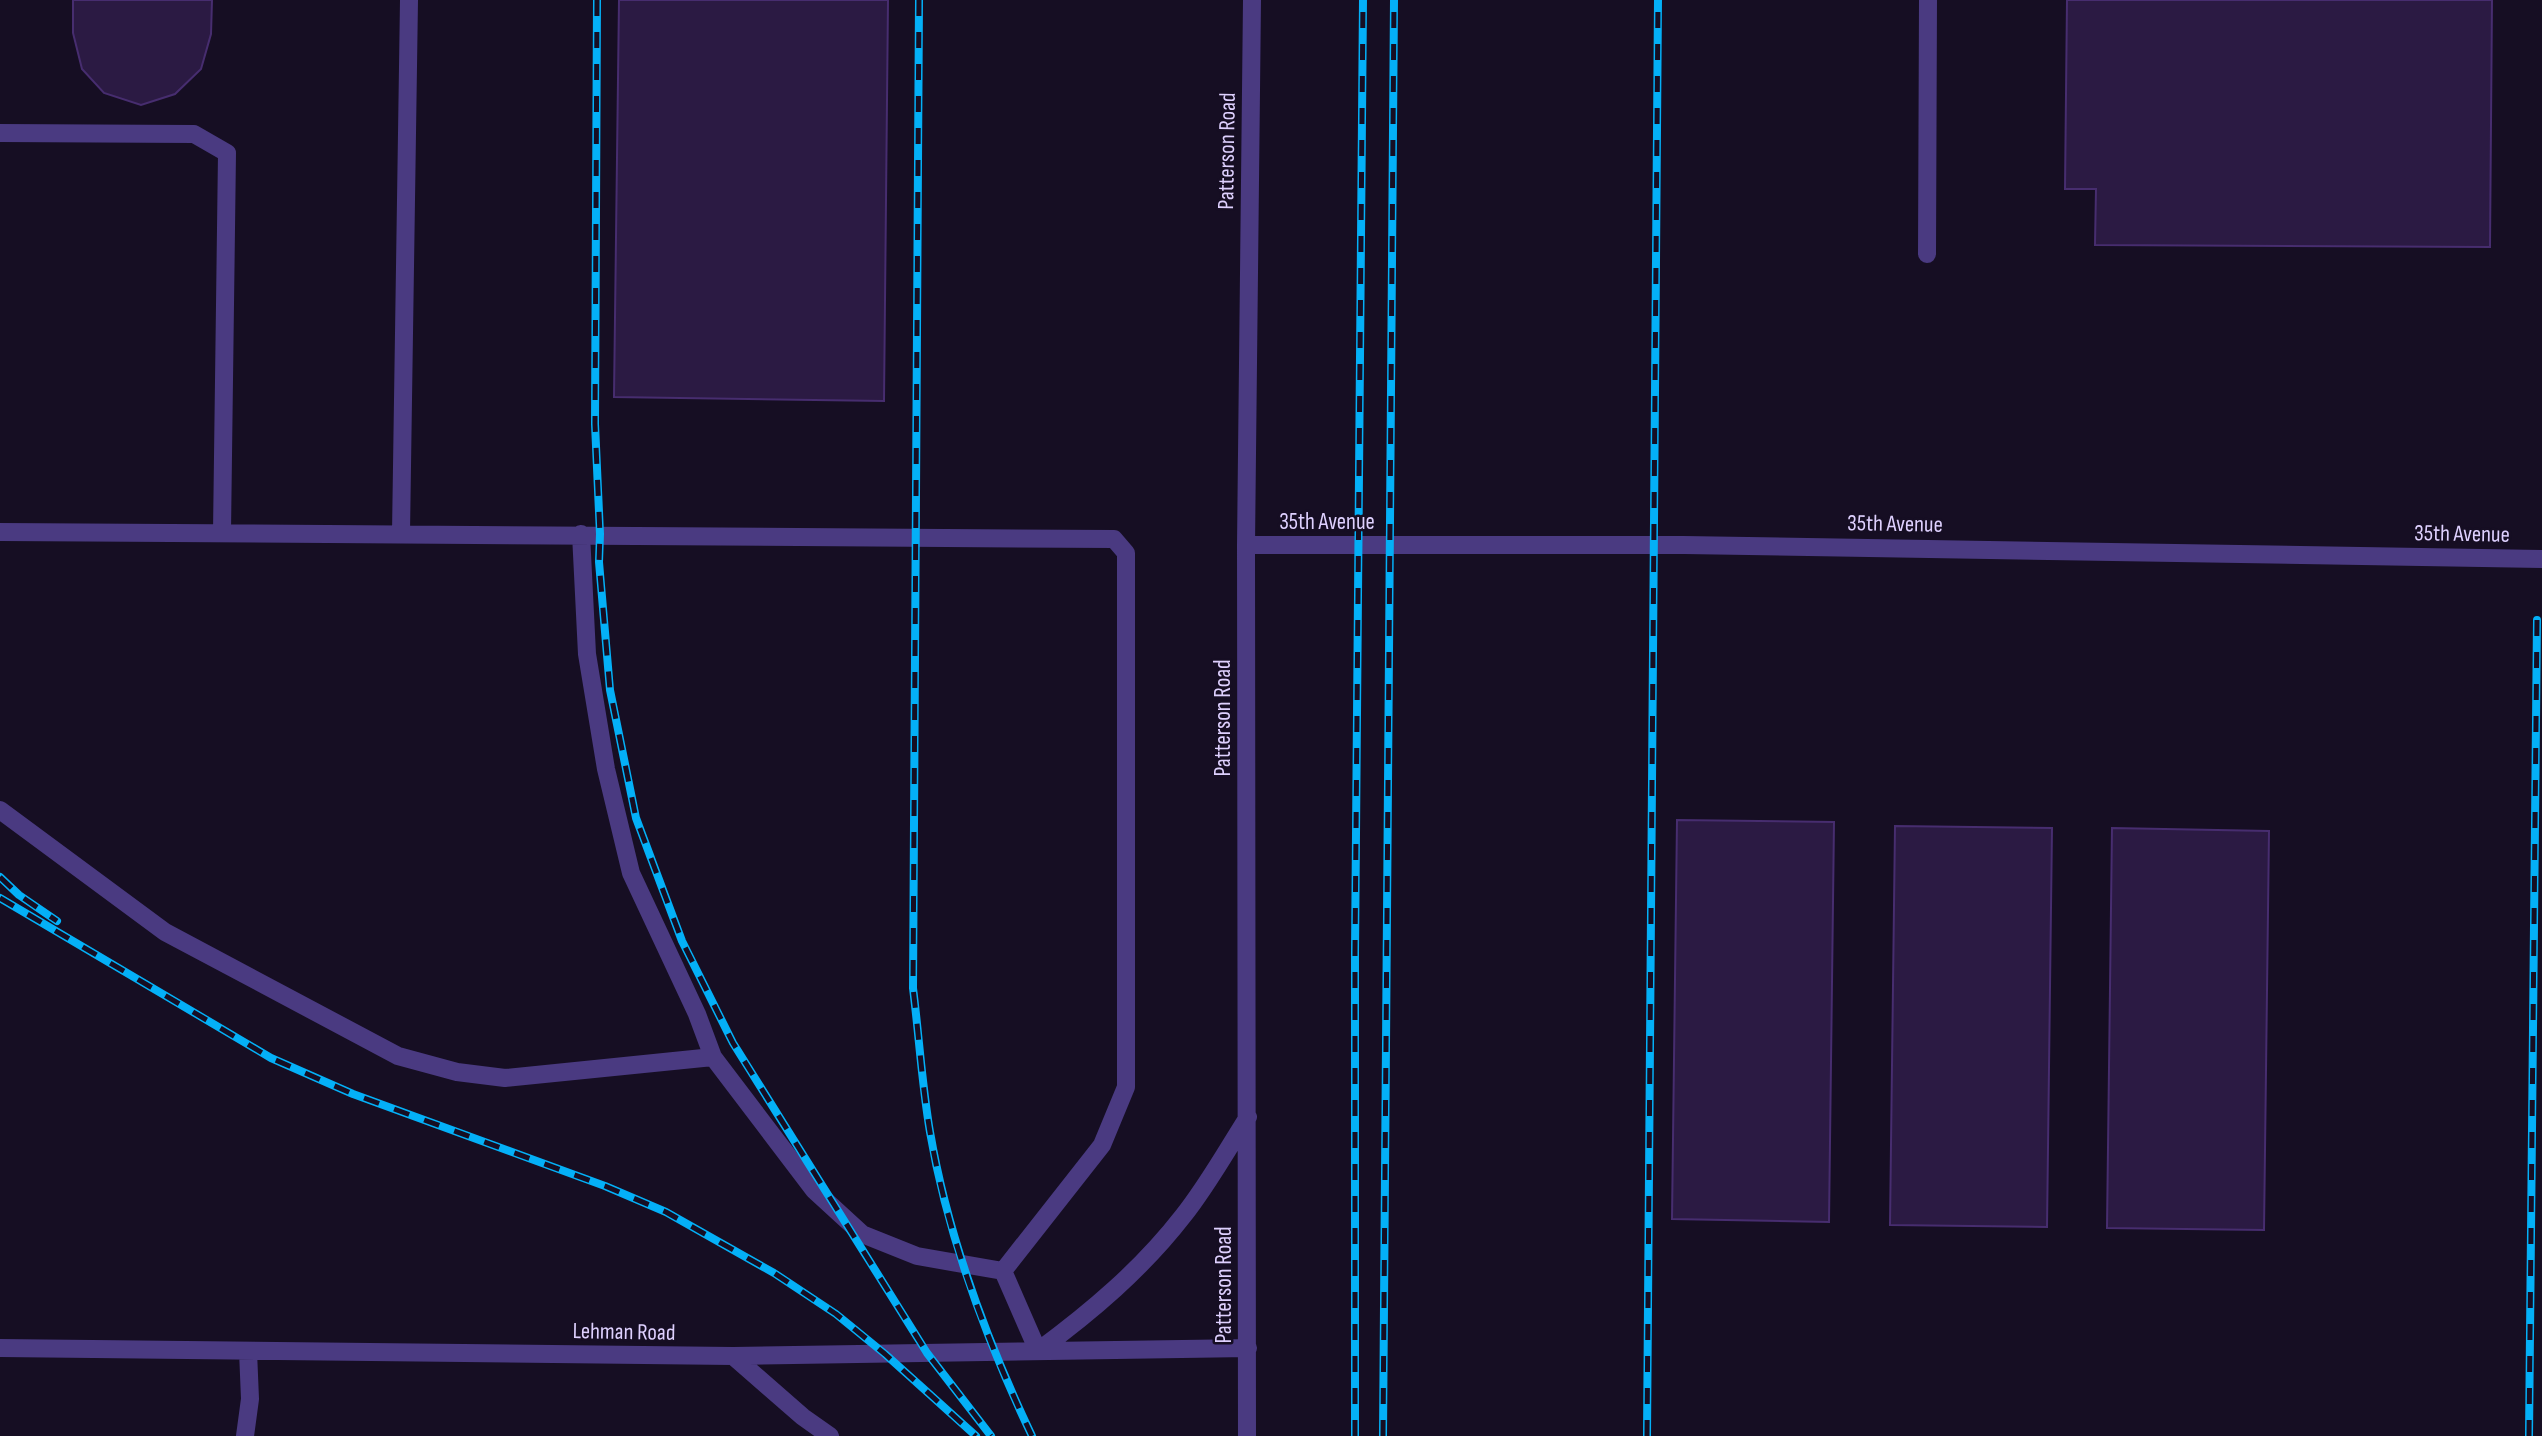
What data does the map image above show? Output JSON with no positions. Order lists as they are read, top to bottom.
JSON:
{
  "streets": {
    "street": ["Patterson Road", "35th Avenue", "Lehman Road"]
  },
  "crossings": [
    ["Patterson Road", "35th Avenue"],
    ["Patterson Road", "Lehman Road"]
  ]
}
